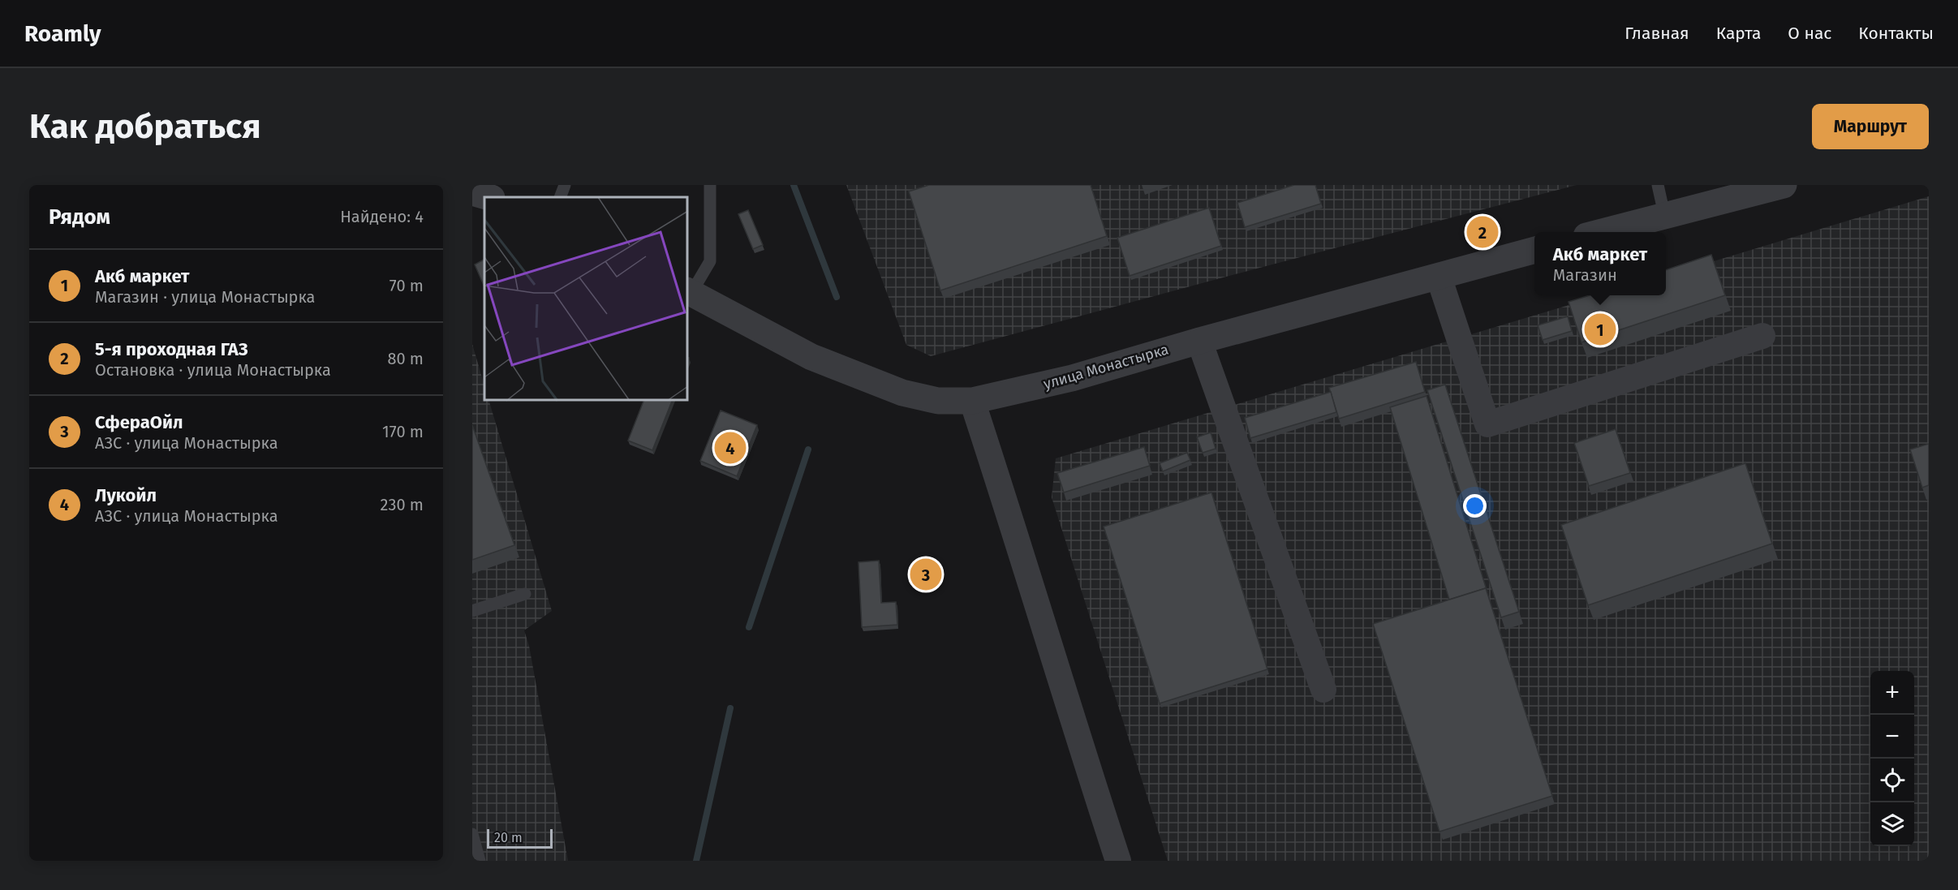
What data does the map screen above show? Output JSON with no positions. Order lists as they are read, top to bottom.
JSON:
{
  "streets": {
    "street": ["улица Монастырка"]
  },
  "scale_bar": "20 m",
  "page": {
    "header": "Roamly",
    "nav": [
      "Главная",
      "Карта",
      "О нас",
      "Контакты"
    ],
    "buttons": "Маршрут",
    "title": "Как добраться",
    "heading": ["Рядом", "Найдено: 4"],
    "pins": [
      "2",
      "1",
      "4",
      "3"
    ],
    "popup": ["Акб маркет", "Магазин"],
    "list": [
      {
        "mark": "1",
        "name": "Акб маркет",
        "note": "Магазин · улица Монастырка",
        "value": "70 m"
      },
      {
        "mark": "2",
        "name": "5-я проходная ГАЗ",
        "note": "Остановка · улица Монастырка",
        "value": "80 m"
      },
      {
        "mark": "3",
        "name": "СфераОйл",
        "note": "АЗС · улица Монастырка",
        "value": "170 m"
      },
      {
        "mark": "4",
        "name": "Лукойл",
        "note": "АЗС · улица Монастырка",
        "value": "230 m"
      }
    ],
    "map_buttons": ["+", "−"],
    "scale": "20 m"
  }
}
